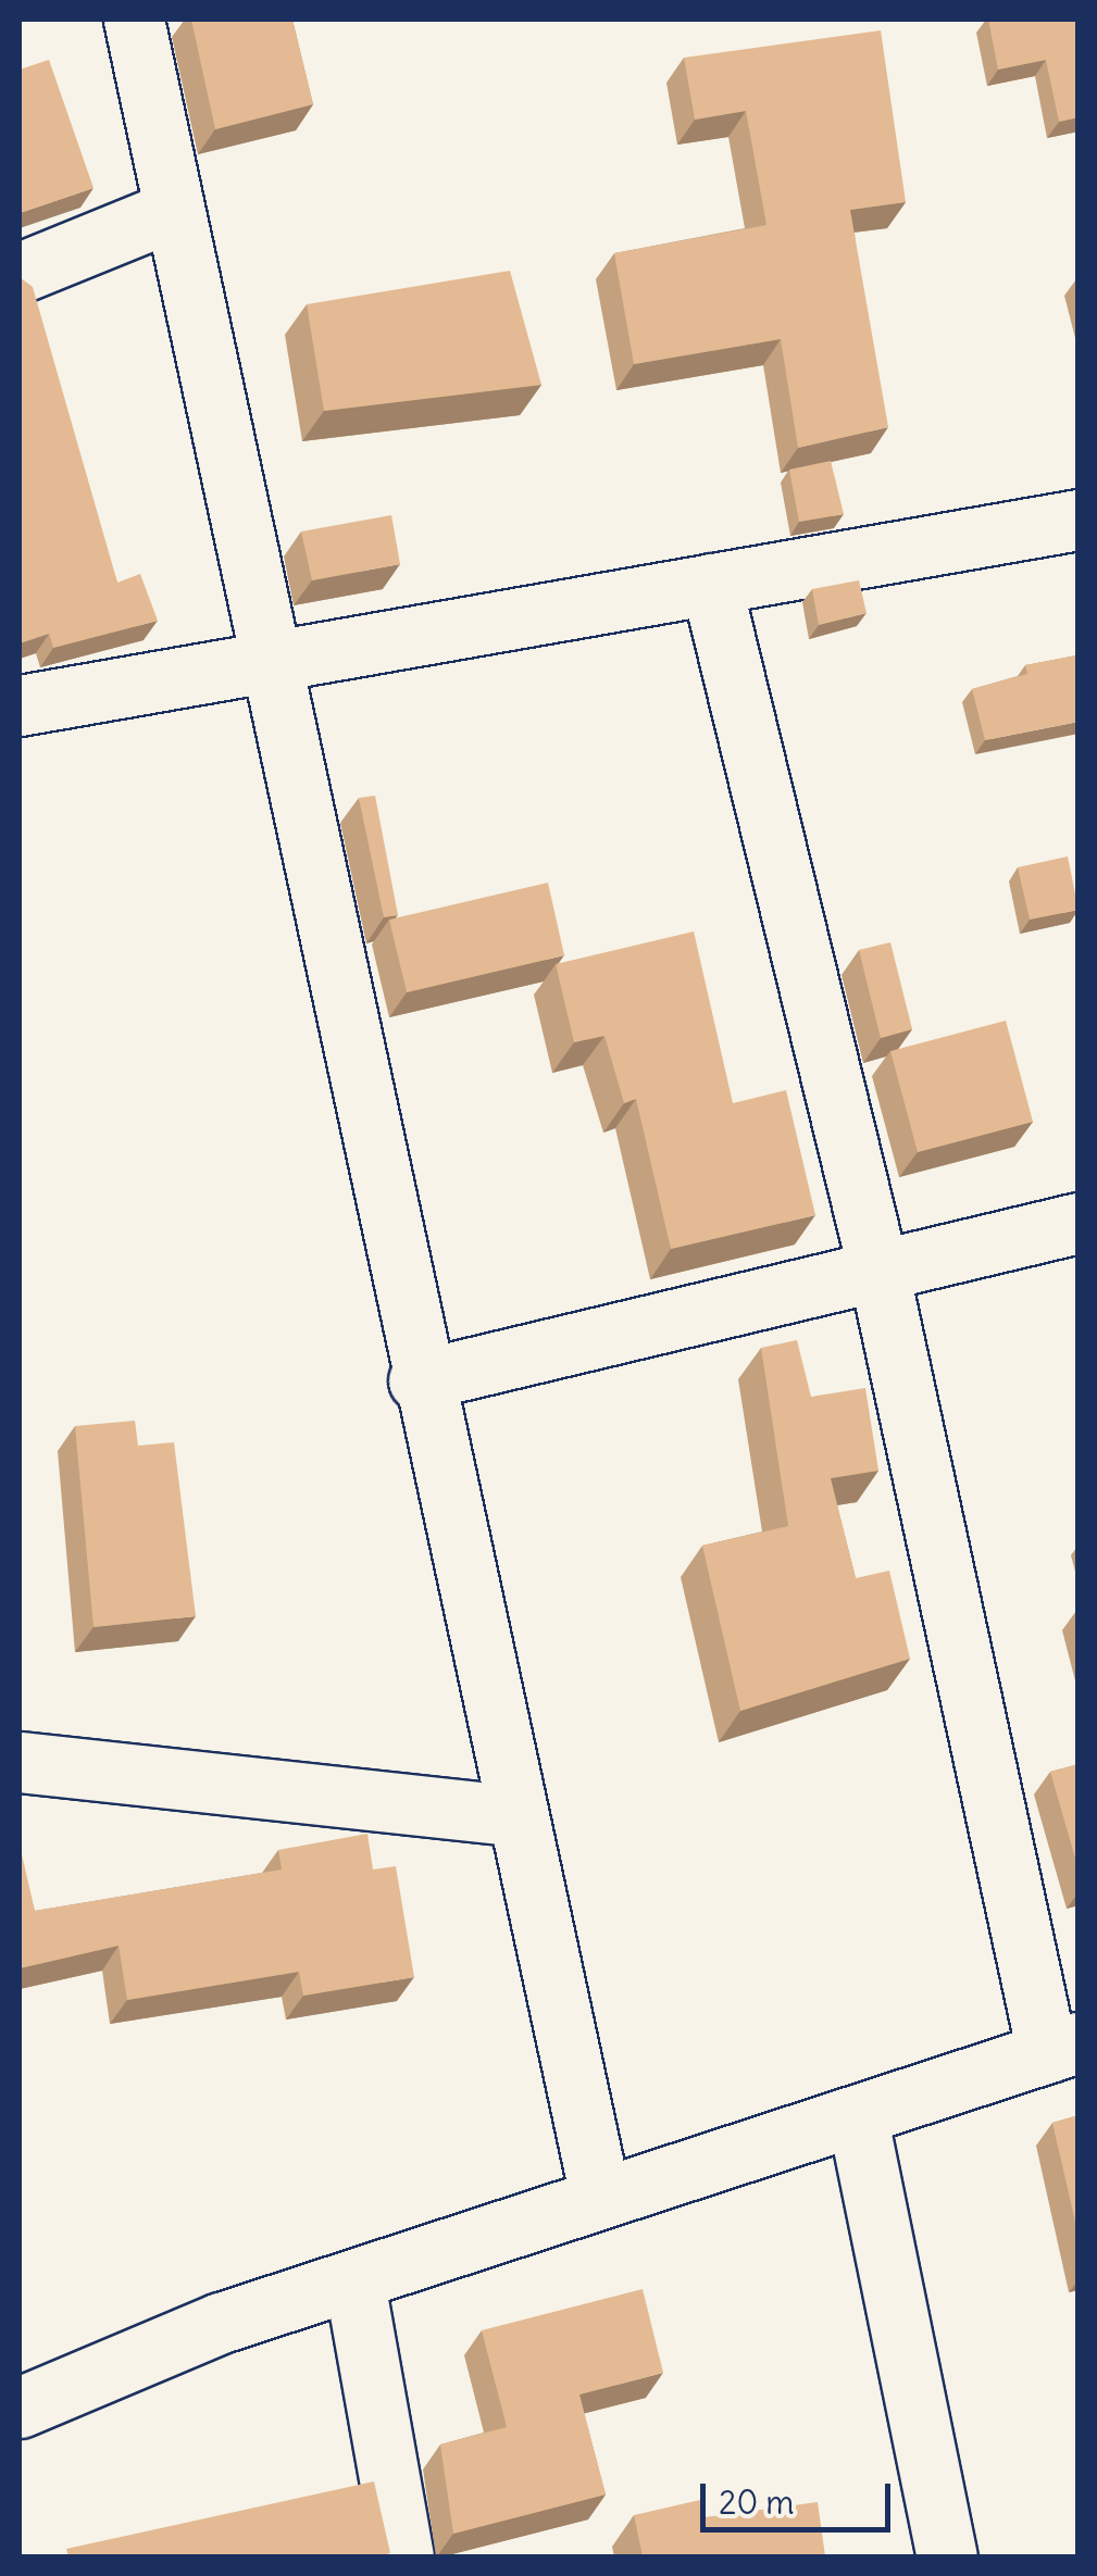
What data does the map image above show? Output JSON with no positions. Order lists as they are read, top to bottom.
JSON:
{
  "scale_bar": "20 m"
}
